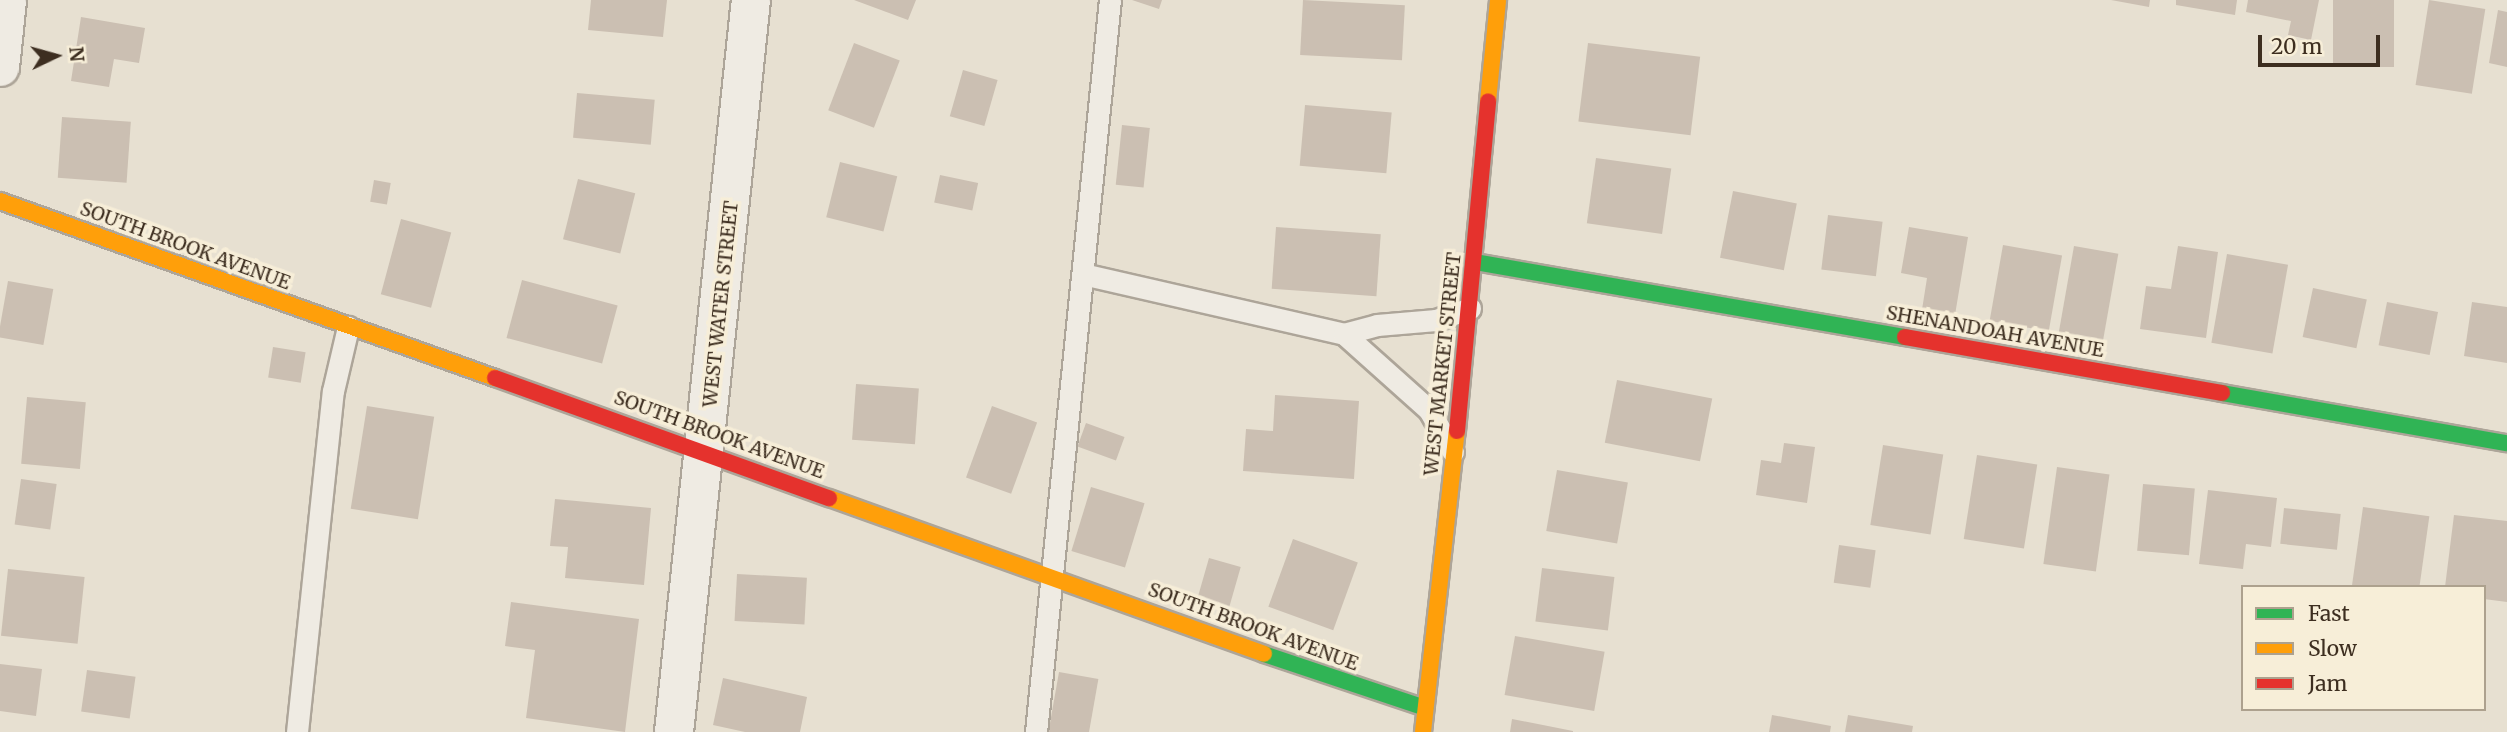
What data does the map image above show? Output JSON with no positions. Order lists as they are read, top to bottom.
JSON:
{
  "streets": {
    "street": [
      "SOUTH BROOK AVENUE",
      "WEST WATER STREET",
      "SHENANDOAH AVENUE",
      "WEST MARKET STREET"
    ]
  },
  "crossings": [
    ["SOUTH BROOK AVENUE", "WEST WATER STREET"],
    ["SOUTH BROOK AVENUE", "WEST MARKET STREET"],
    ["SHENANDOAH AVENUE", "WEST MARKET STREET"]
  ],
  "legend": ["Fast", "Slow", "Jam"],
  "scale_bar": "20 m",
  "north": "right"
}
